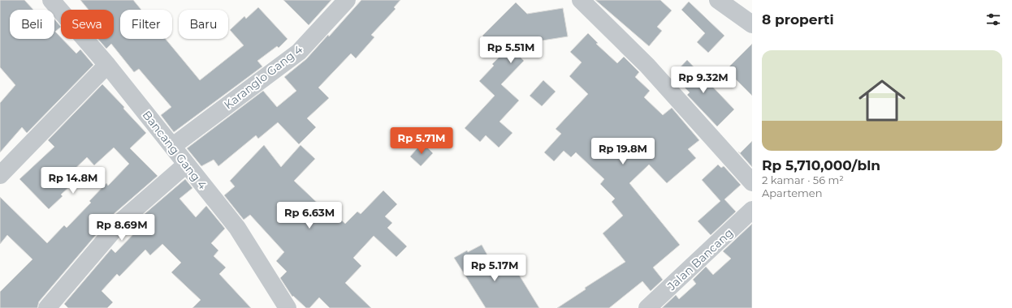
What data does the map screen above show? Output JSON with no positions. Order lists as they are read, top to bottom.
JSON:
{
  "streets": {
    "street": ["Karanglo Gang 4", "Bancang Gang 4", "Jalan Bancang"]
  },
  "crossings": [
    ["Karanglo Gang 4", "Bancang Gang 4"]
  ],
  "page": {
    "heading": "8 properti",
    "chip": [
      "Beli",
      "Sewa",
      "Filter",
      "Baru"
    ],
    "price": [
      "Rp 5.51M",
      "Rp 9.32M",
      "Rp 5.71M",
      "Rp 19.8M",
      "Rp 14.8M",
      "Rp 6.63M",
      "Rp 8.69M",
      "Rp 5.17M"
    ],
    "list": [
      {
        "name": "Rp 5,710,000/bln",
        "note": "2 kamar · 56 m² · Apartemen"
      }
    ]
  }
}
